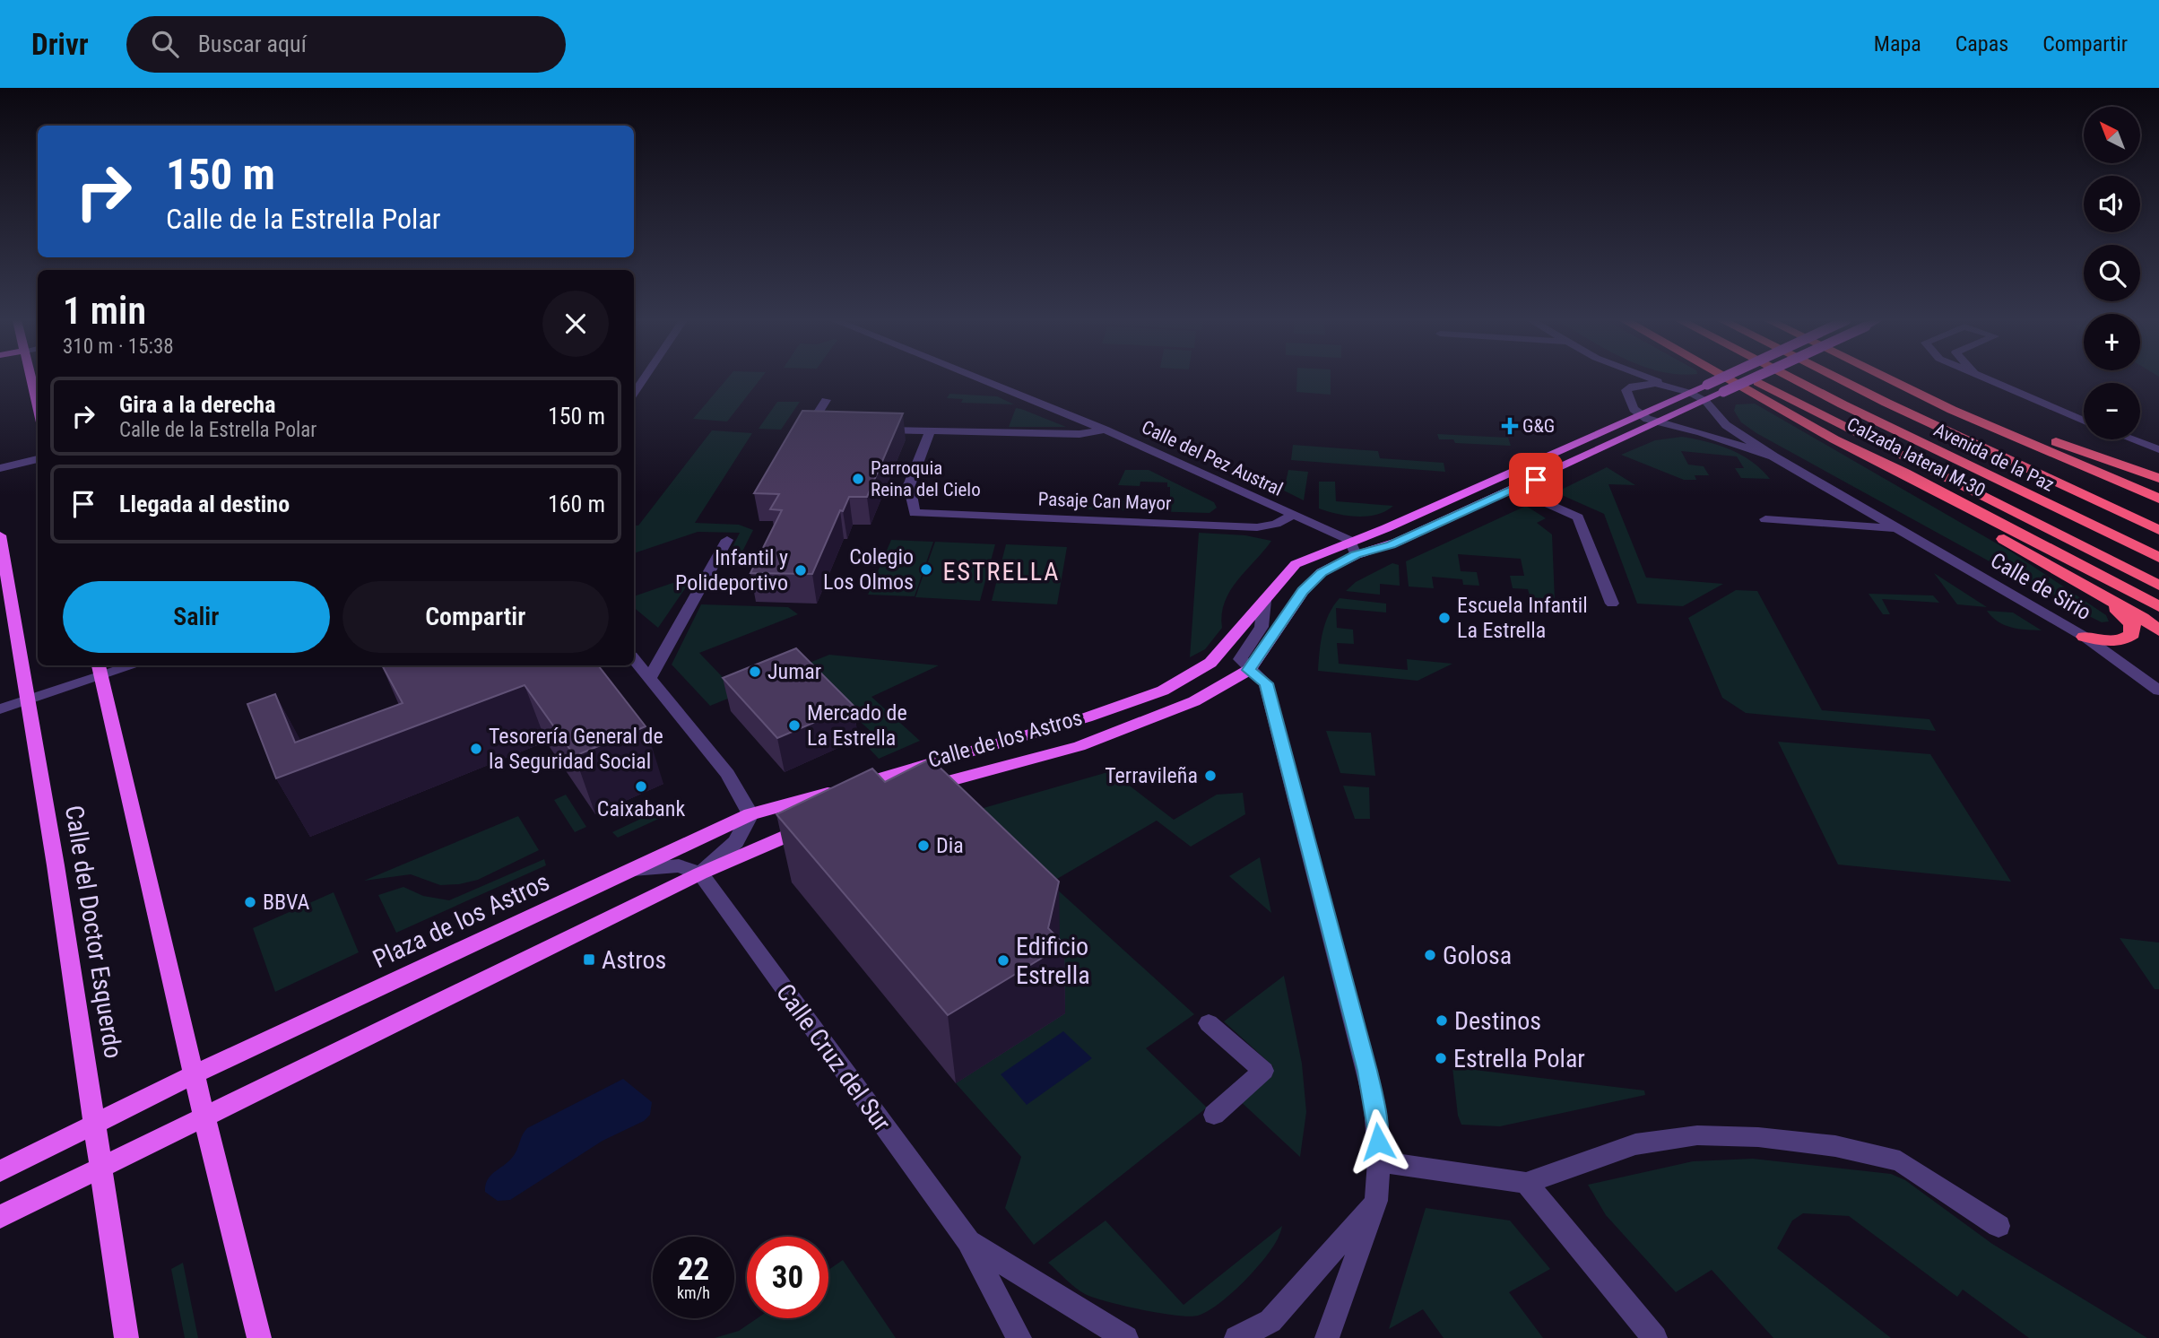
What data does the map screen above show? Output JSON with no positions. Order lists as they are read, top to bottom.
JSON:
{
  "streets": {
    "highway": ["Calzada lateral M-30", "Avenida de la Paz"],
    "main road": ["Calle de los Astros", "Plaza de los Astros", "Calle del Doctor Esquerdo"],
    "street": [
      "Calle del Pez Austral",
      "Pasaje Can Mayor",
      "Calle de Sirio",
      "Calle Cruz del Sur"
    ]
  },
  "crossings": [
    ["Calle del Pez Austral", "Pasaje Can Mayor"],
    ["Calle del Pez Austral", "Calle de los Astros"],
    ["Calle de Sirio", "Calle de los Astros"],
    ["Calle de los Astros", "Plaza de los Astros"]
  ],
  "districts": ["ESTRELLA"],
  "places": {
    "health": ["G&G"],
    "other": [
      "Parroquia Reina del Cielo",
      "Colegio Los Olmos",
      "Infantil y Polideportivo",
      "Escuela Infantil La Estrella",
      "Jumar",
      "Mercado de La Estrella",
      "Tesorería General de la Seguridad Social",
      "Terravileña",
      "Caixabank",
      "Dia",
      "BBVA",
      "Golosa",
      "Edificio Estrella",
      "Destinos",
      "Estrella Polar"
    ],
    "transit": ["Astros"]
  },
  "north": "top left",
  "page": {
    "header": "Drivr",
    "search": "Buscar aquí",
    "nav": ["Mapa", "Capas", "Compartir"],
    "map_buttons": ["+", "−"],
    "turn": ["150 m", "Calle de la Estrella Polar"],
    "heading": ["1 min", "310 m · 15:38"],
    "list": [
      {
        "name": "Gira a la derecha",
        "note": "Calle de la Estrella Polar",
        "value": "150 m"
      },
      {
        "name": "Llegada al destino",
        "value": "160 m"
      }
    ],
    "buttons": ["Salir", "Compartir"],
    "speed": "22 km/h",
    "limit": "30"
  }
}
